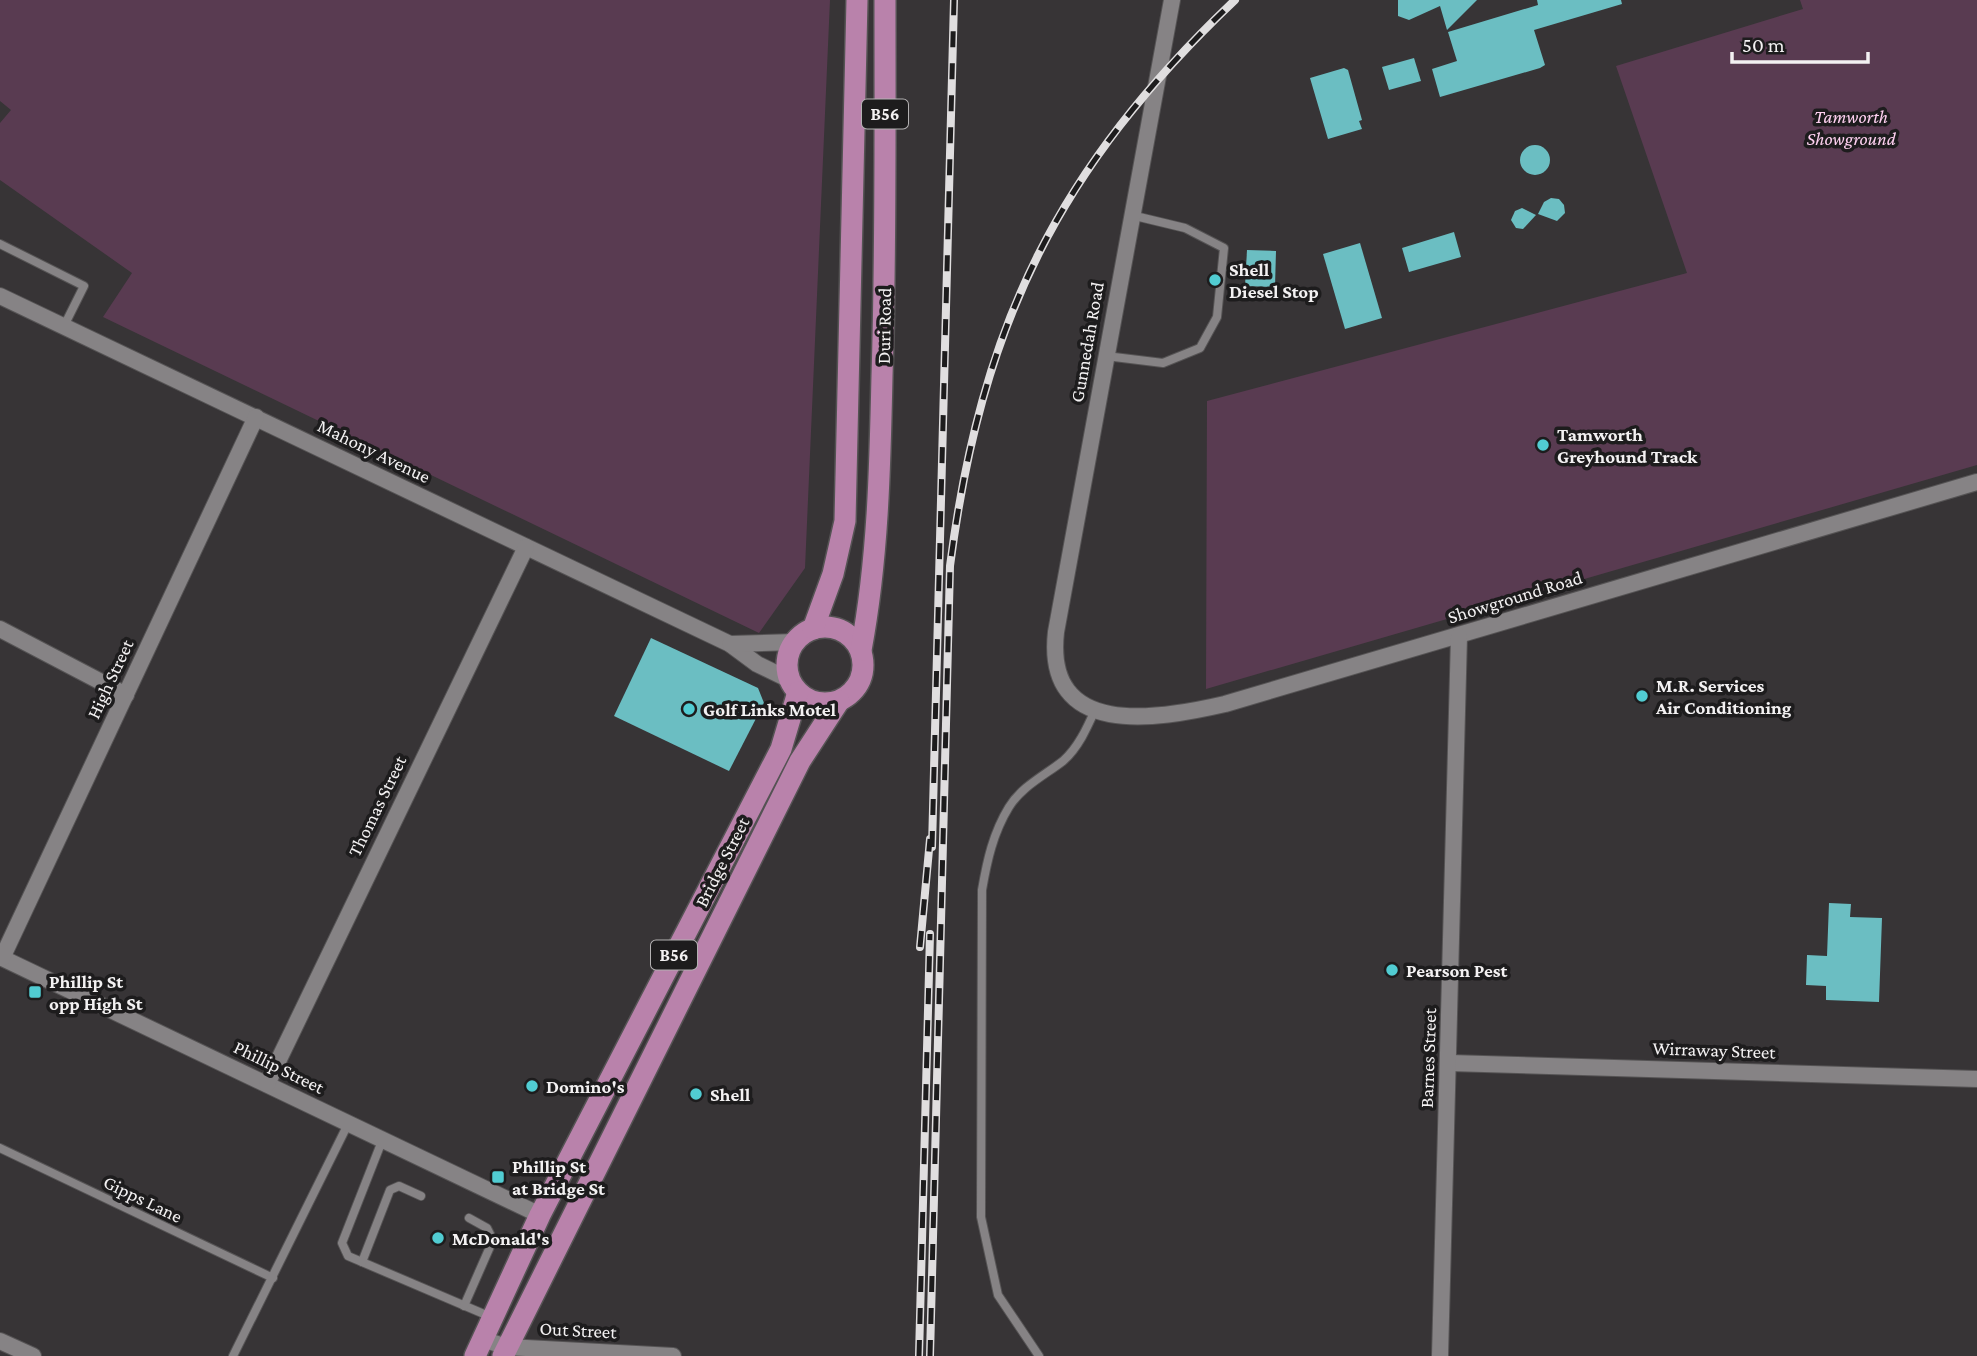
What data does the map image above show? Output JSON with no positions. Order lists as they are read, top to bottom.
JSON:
{
  "streets": {
    "main road": ["B56", "Duri Road", "Bridge Street"],
    "street": [
      "Gunnedah Road",
      "Mahony Avenue",
      "Showground Road",
      "High Street",
      "Thomas Street",
      "Wirraway Street",
      "Barnes Street",
      "Phillip Street",
      "Out Street"
    ],
    "lane": ["Gipps Lane"]
  },
  "crossings": [
    ["B56", "Duri Road"],
    ["B56", "Mahony Avenue"],
    ["B56", "Bridge Street"],
    ["Duri Road", "Mahony Avenue"],
    ["Duri Road", "Bridge Street"],
    ["Gunnedah Road", "Showground Road"],
    ["Mahony Avenue", "High Street"],
    ["Mahony Avenue", "Thomas Street"],
    ["Mahony Avenue", "Bridge Street"],
    ["Showground Road", "Barnes Street"],
    ["High Street", "Phillip Street"],
    ["Thomas Street", "Phillip Street"],
    ["Bridge Street", "Phillip Street"],
    ["Bridge Street", "Out Street"],
    ["Wirraway Street", "Barnes Street"]
  ],
  "parks": ["Tamworth Showground"],
  "places": {
    "other": [
      "Shell Diesel Stop",
      "Tamworth Greyhound Track",
      "M.R. Services Air Conditioning",
      "Golf Links Motel",
      "Pearson Pest",
      "Domino's",
      "Shell",
      "McDonald's"
    ],
    "transit": ["Phillip St opp High St", "Phillip St at Bridge St"]
  },
  "scale_bar": "50 m"
}
